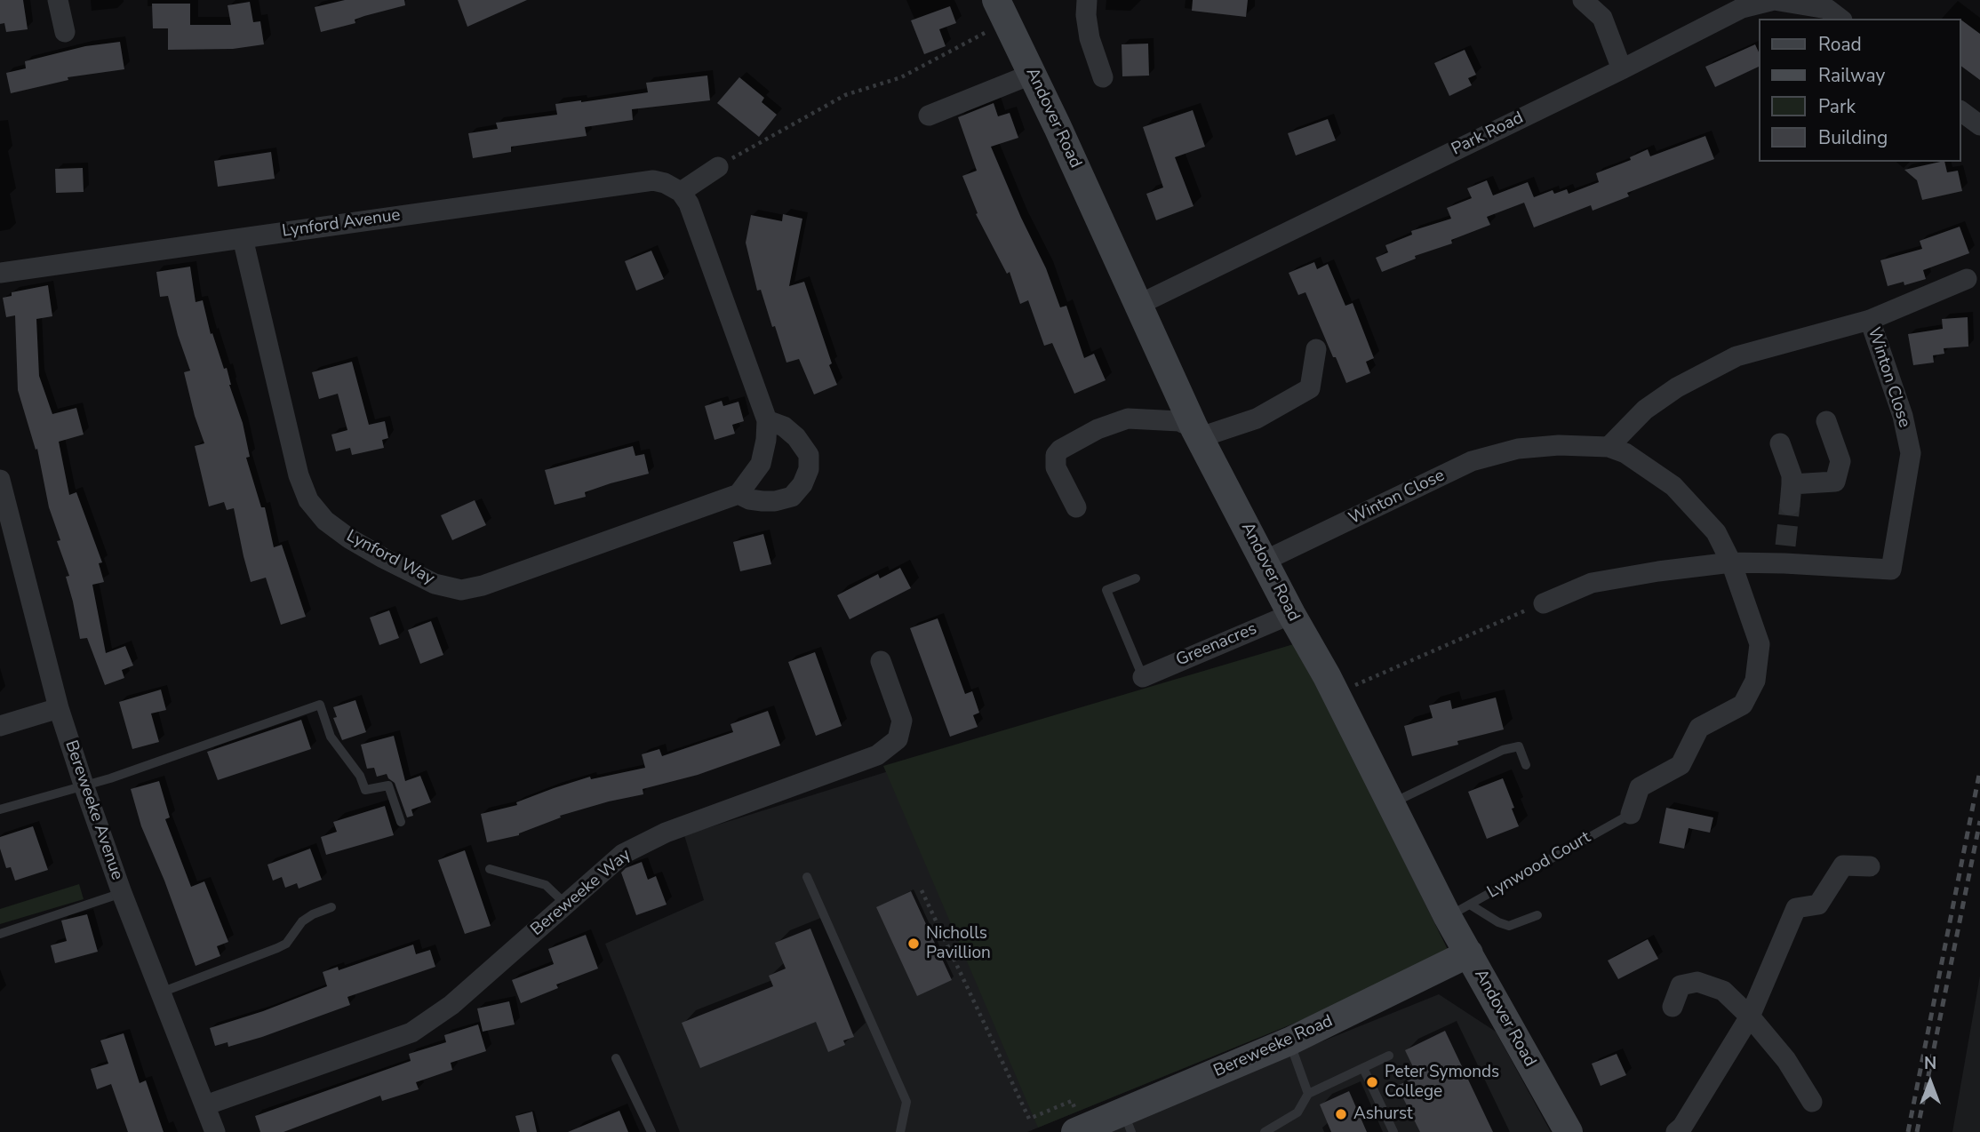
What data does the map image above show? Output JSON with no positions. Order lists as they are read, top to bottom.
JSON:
{
  "streets": {
    "main road": ["Andover Road", "Bereweeke Road"],
    "street": [
      "Park Road",
      "Lynford Avenue",
      "Winton Close",
      "Lynford Way",
      "Greenacres",
      "Bereweeke Avenue",
      "Bereweeke Way"
    ],
    "lane": ["Lynwood Court"]
  },
  "crossings": [
    ["Andover Road", "Park Road"],
    ["Andover Road", "Winton Close"],
    ["Andover Road", "Greenacres"],
    ["Andover Road", "Lynwood Court"],
    ["Andover Road", "Bereweeke Road"],
    ["Lynford Avenue", "Lynford Way"],
    ["Bereweeke Avenue", "Bereweeke Way"]
  ],
  "places": ["Nicholls Pavillion", "Peter Symonds College", "Ashurst"],
  "legend": [
    "Road",
    "Railway",
    "Park",
    "Building"
  ],
  "north": "top"
}
